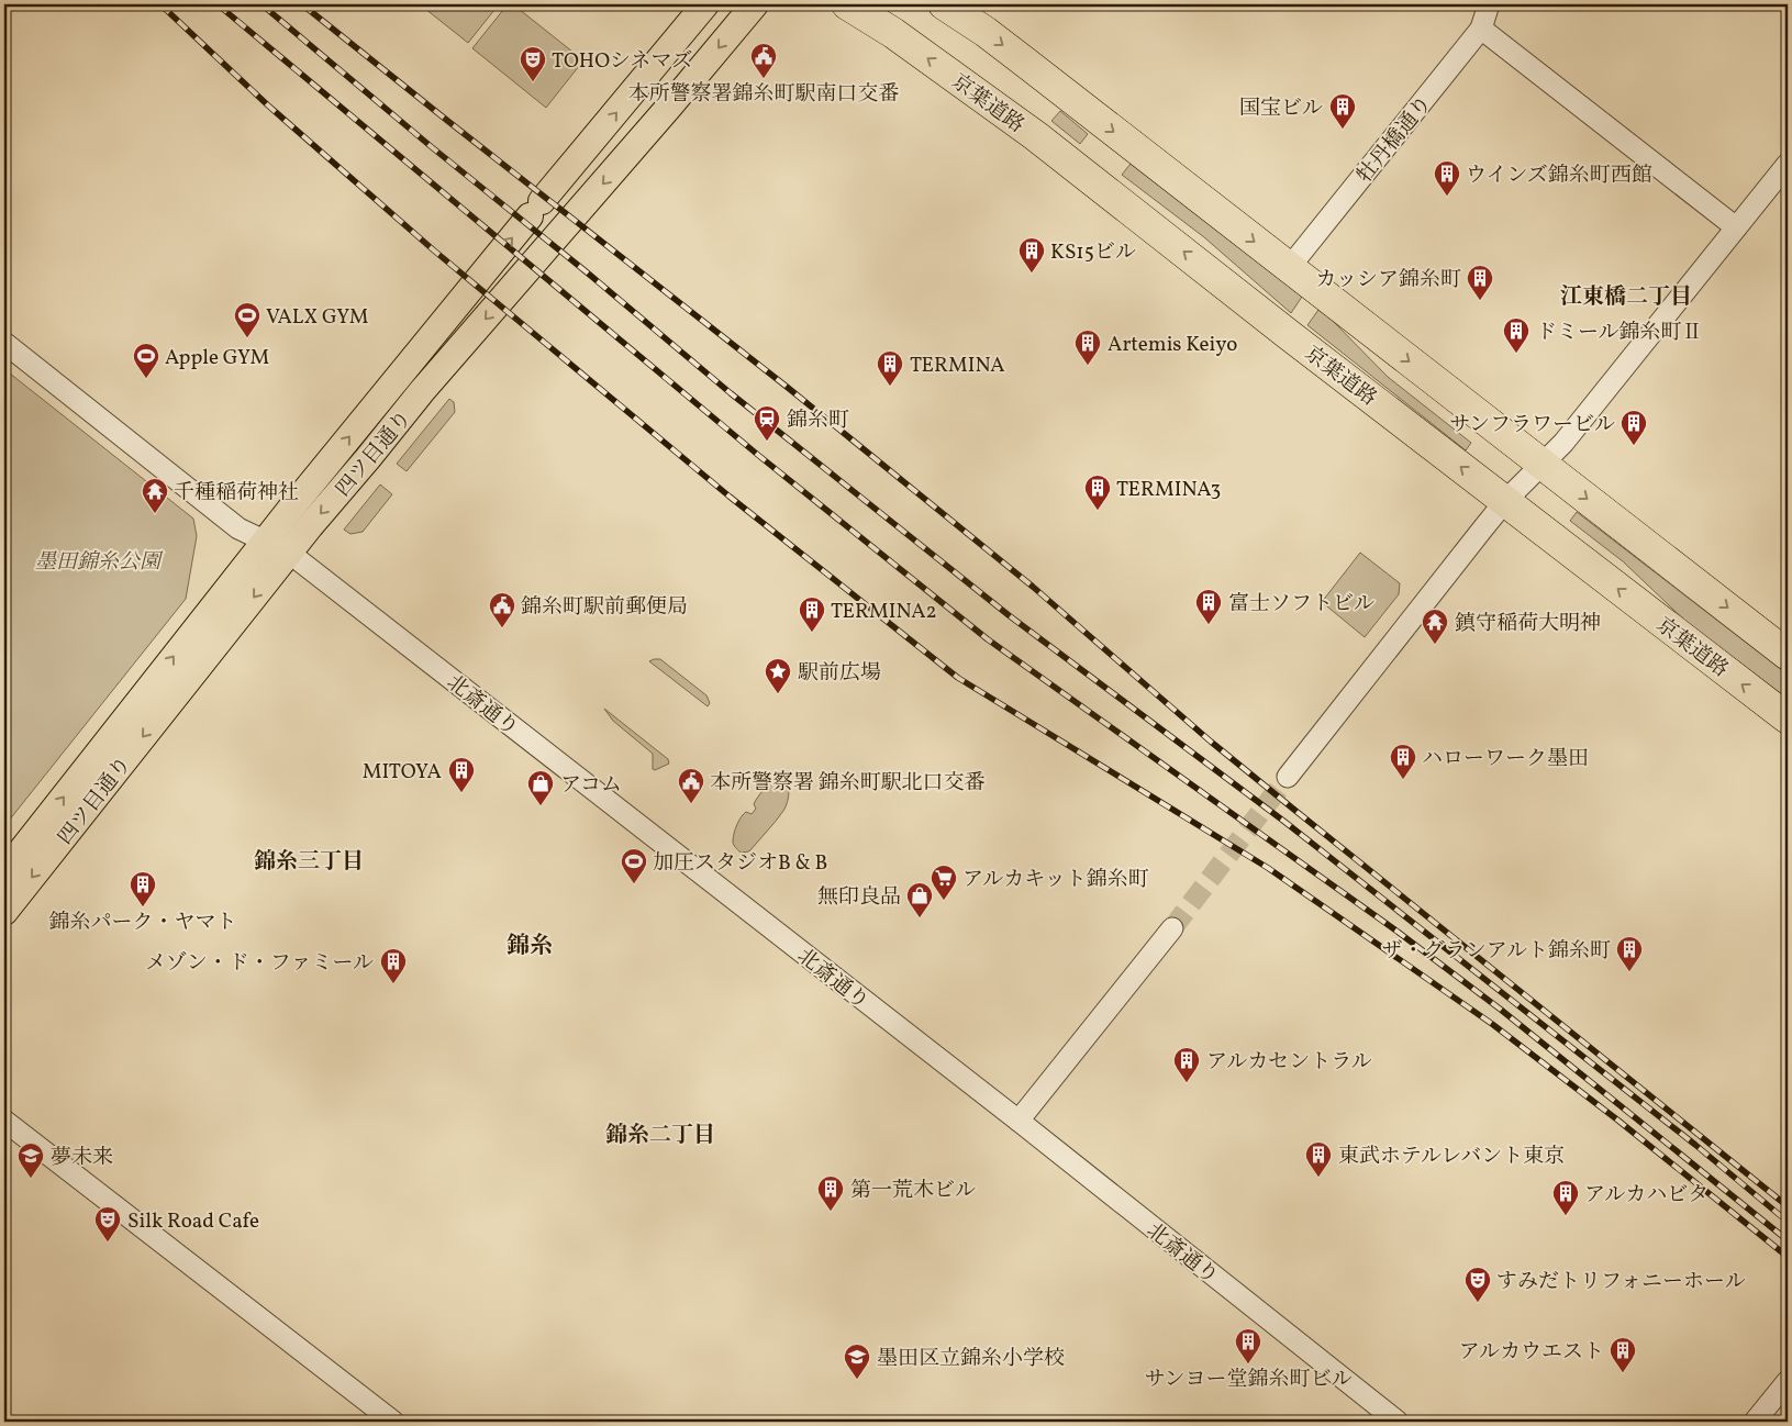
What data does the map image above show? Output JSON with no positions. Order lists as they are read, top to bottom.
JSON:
{
  "streets": {
    "highway": ["京葉道路"],
    "main road": ["四ツ目通り"],
    "street": ["牡丹橋通り", "北斎通り"]
  },
  "crossings": [
    ["四ツ目通り", "北斎通り"]
  ],
  "districts": [
    "江東橋二丁目",
    "錦糸三丁目",
    "錦糸",
    "錦糸二丁目"
  ],
  "parks": ["墨田錦糸公園"],
  "places": {
    "public building": ["本所警察署錦糸町駅南口交番", "錦糸町駅前郵便局", "本所警察署 錦糸町駅北口交番"],
    "theatre": ["TOHOシネマズ", "Silk Road Cafe", "すみだトリフォニーホール"],
    "building": [
      "国宝ビル",
      "ウインズ錦糸町西館",
      "KS15ビル",
      "カッシア錦糸町",
      "ドミール錦糸町Ⅱ",
      "Artemis Keiyo",
      "TERMINA",
      "サンフラワービル",
      "TERMINA3",
      "富士ソフトビル",
      "TERMINA2",
      "ハローワーク墨田",
      "MITOYA",
      "錦糸パーク・ヤマト",
      "ザ・グランアルト錦糸町",
      "メゾン・ド・ファミール",
      "アルカセントラル",
      "東武ホテルレバント東京",
      "第一荒木ビル",
      "アルカハビタ",
      "サンヨー堂錦糸町ビル",
      "アルカウエスト"
    ],
    "sports": ["VALX GYM", "Apple GYM", "加圧スタジオB & B"],
    "station": ["錦糸町"],
    "temple": ["千種稲荷神社", "鎮守稲荷大明神"],
    "place": ["駅前広場"],
    "shop": ["アコム", "無印良品"],
    "supermarket": ["アルカキット錦糸町"],
    "school or university": ["夢未来", "墨田区立錦糸小学校"]
  }
}
